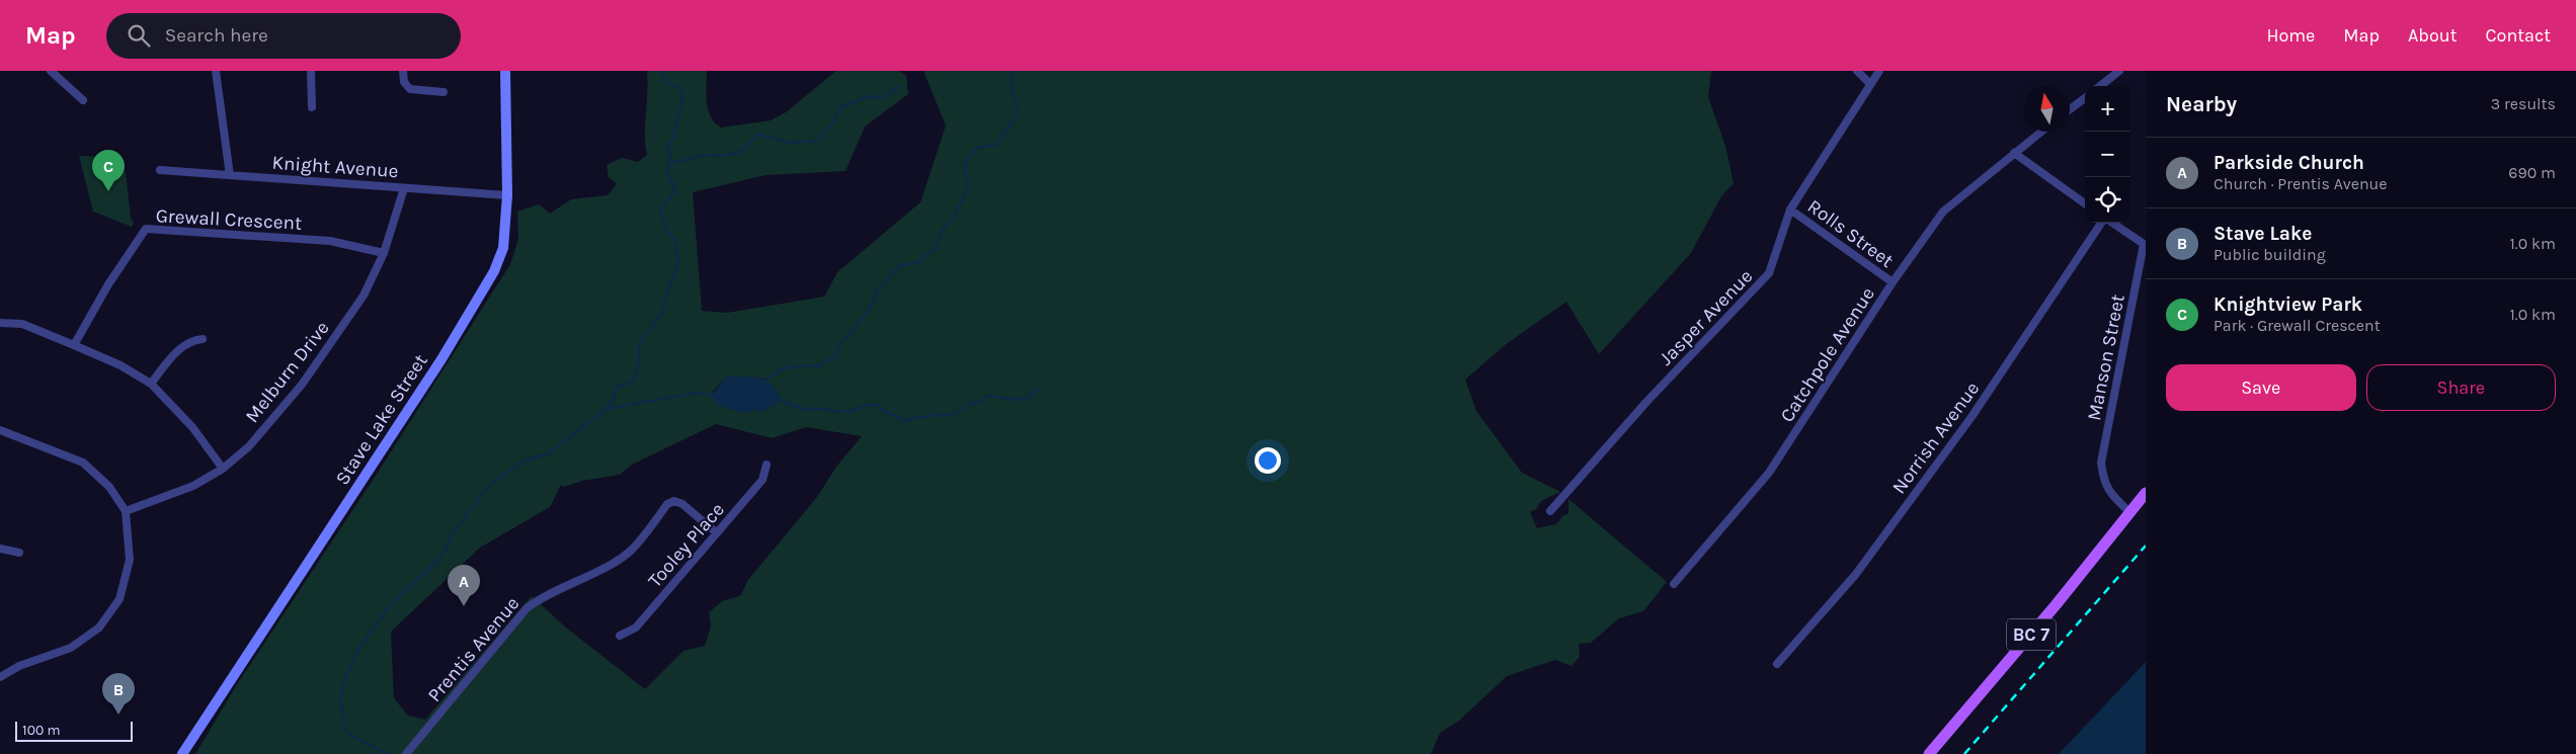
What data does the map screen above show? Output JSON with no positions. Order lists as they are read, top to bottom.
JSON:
{
  "streets": {
    "main road": ["Stave Lake Street", "BC 7"],
    "street": [
      "Knight Avenue",
      "Grewall Crescent",
      "Rolls Street",
      "Jasper Avenue",
      "Catchpole Avenue",
      "Manson Street",
      "Melburn Drive",
      "Norrish Avenue",
      "Tooley Place",
      "Prentis Avenue"
    ]
  },
  "crossings": [
    ["Knight Avenue", "Melburn Drive"],
    ["Knight Avenue", "Stave Lake Street"],
    ["Grewall Crescent", "Melburn Drive"],
    ["Rolls Street", "Jasper Avenue"],
    ["Rolls Street", "Catchpole Avenue"],
    ["Manson Street", "BC 7"],
    ["Tooley Place", "Prentis Avenue"]
  ],
  "scale_bar": "100 m",
  "north": "top",
  "page": {
    "header": "Map",
    "search": "Search here",
    "nav": [
      "Home",
      "Map",
      "About",
      "Contact"
    ],
    "heading": ["Nearby", "3 results"],
    "map_buttons": ["+", "−"],
    "list": [
      {
        "mark": "A",
        "name": "Parkside Church",
        "note": "Church · Prentis Avenue",
        "value": "690 m"
      },
      {
        "mark": "B",
        "name": "Stave Lake",
        "note": "Public building",
        "value": "1.0 km"
      },
      {
        "mark": "C",
        "name": "Knightview Park",
        "note": "Park · Grewall Crescent",
        "value": "1.0 km"
      }
    ],
    "pins": ["C", "A", "B"],
    "buttons": ["Save", "Share"],
    "scale": "100 m"
  }
}
